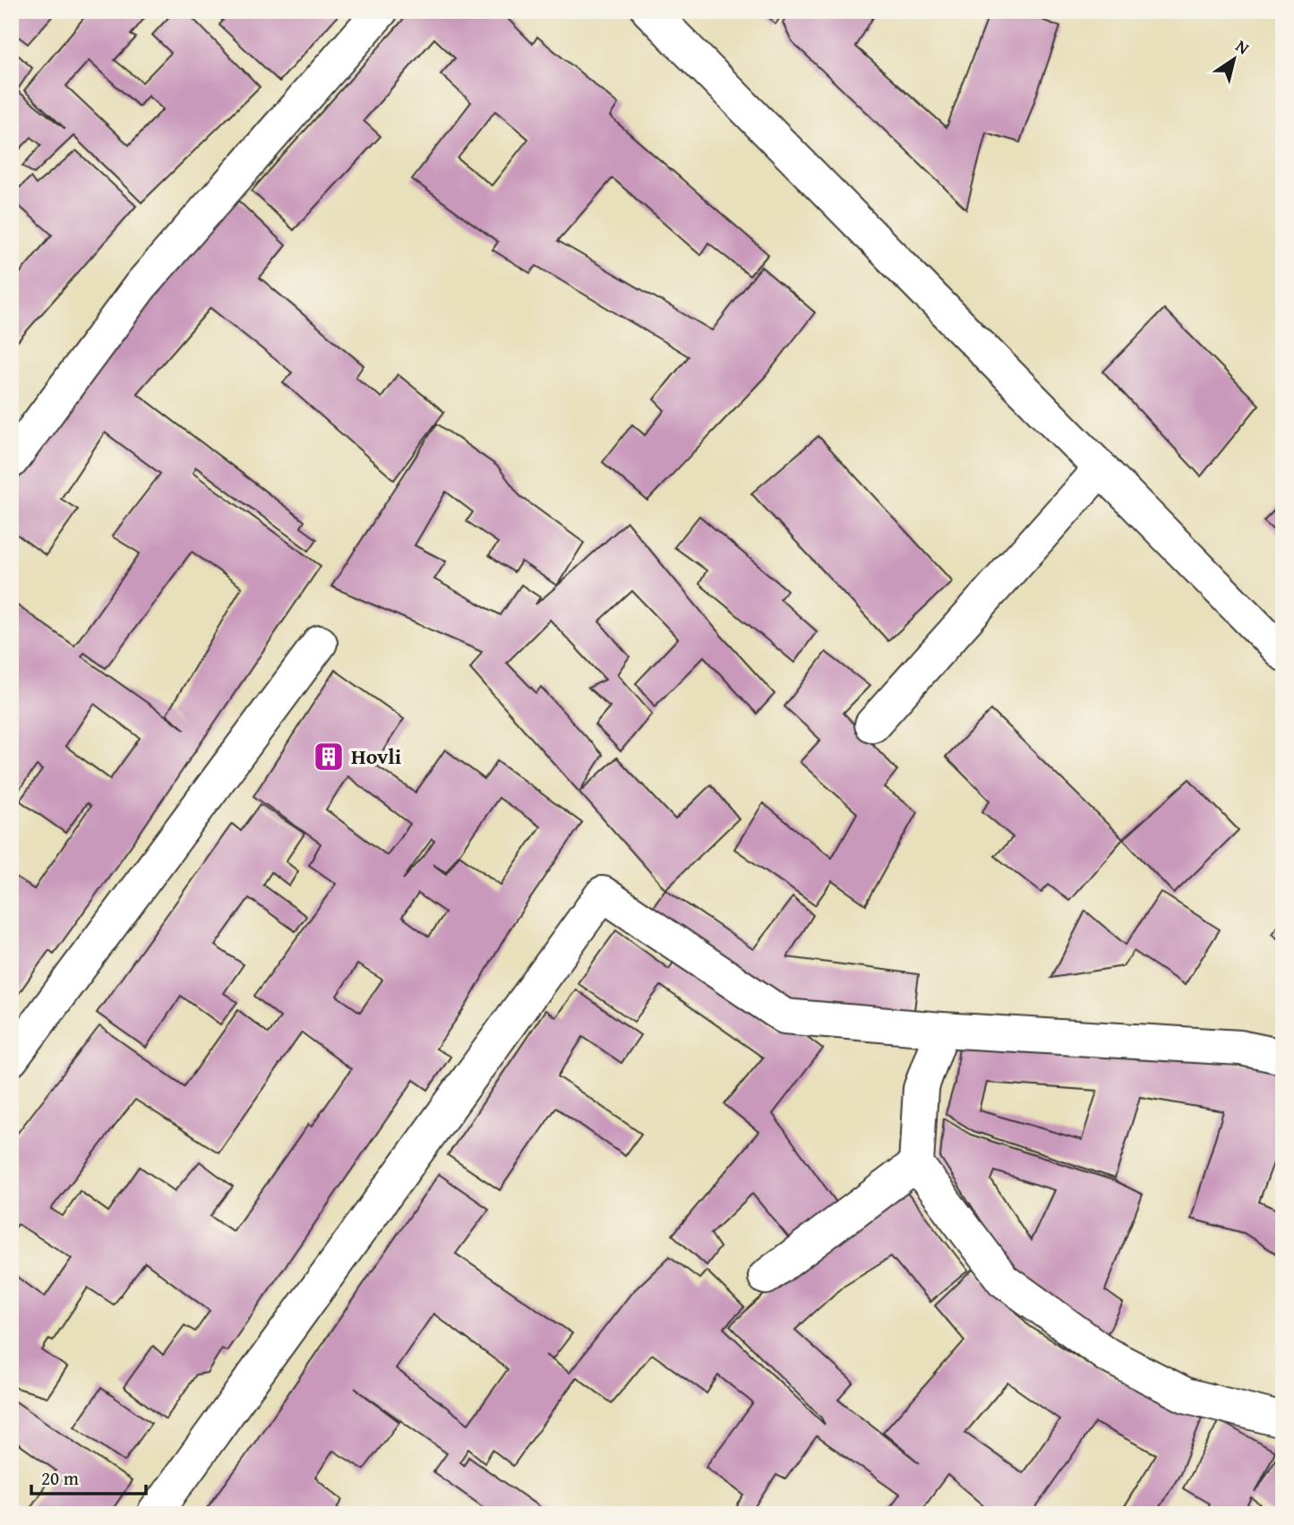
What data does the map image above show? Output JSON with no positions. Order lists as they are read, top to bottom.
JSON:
{
  "places": {
    "building": ["Hovli"]
  },
  "scale_bar": "20 m",
  "north": "top right"
}
